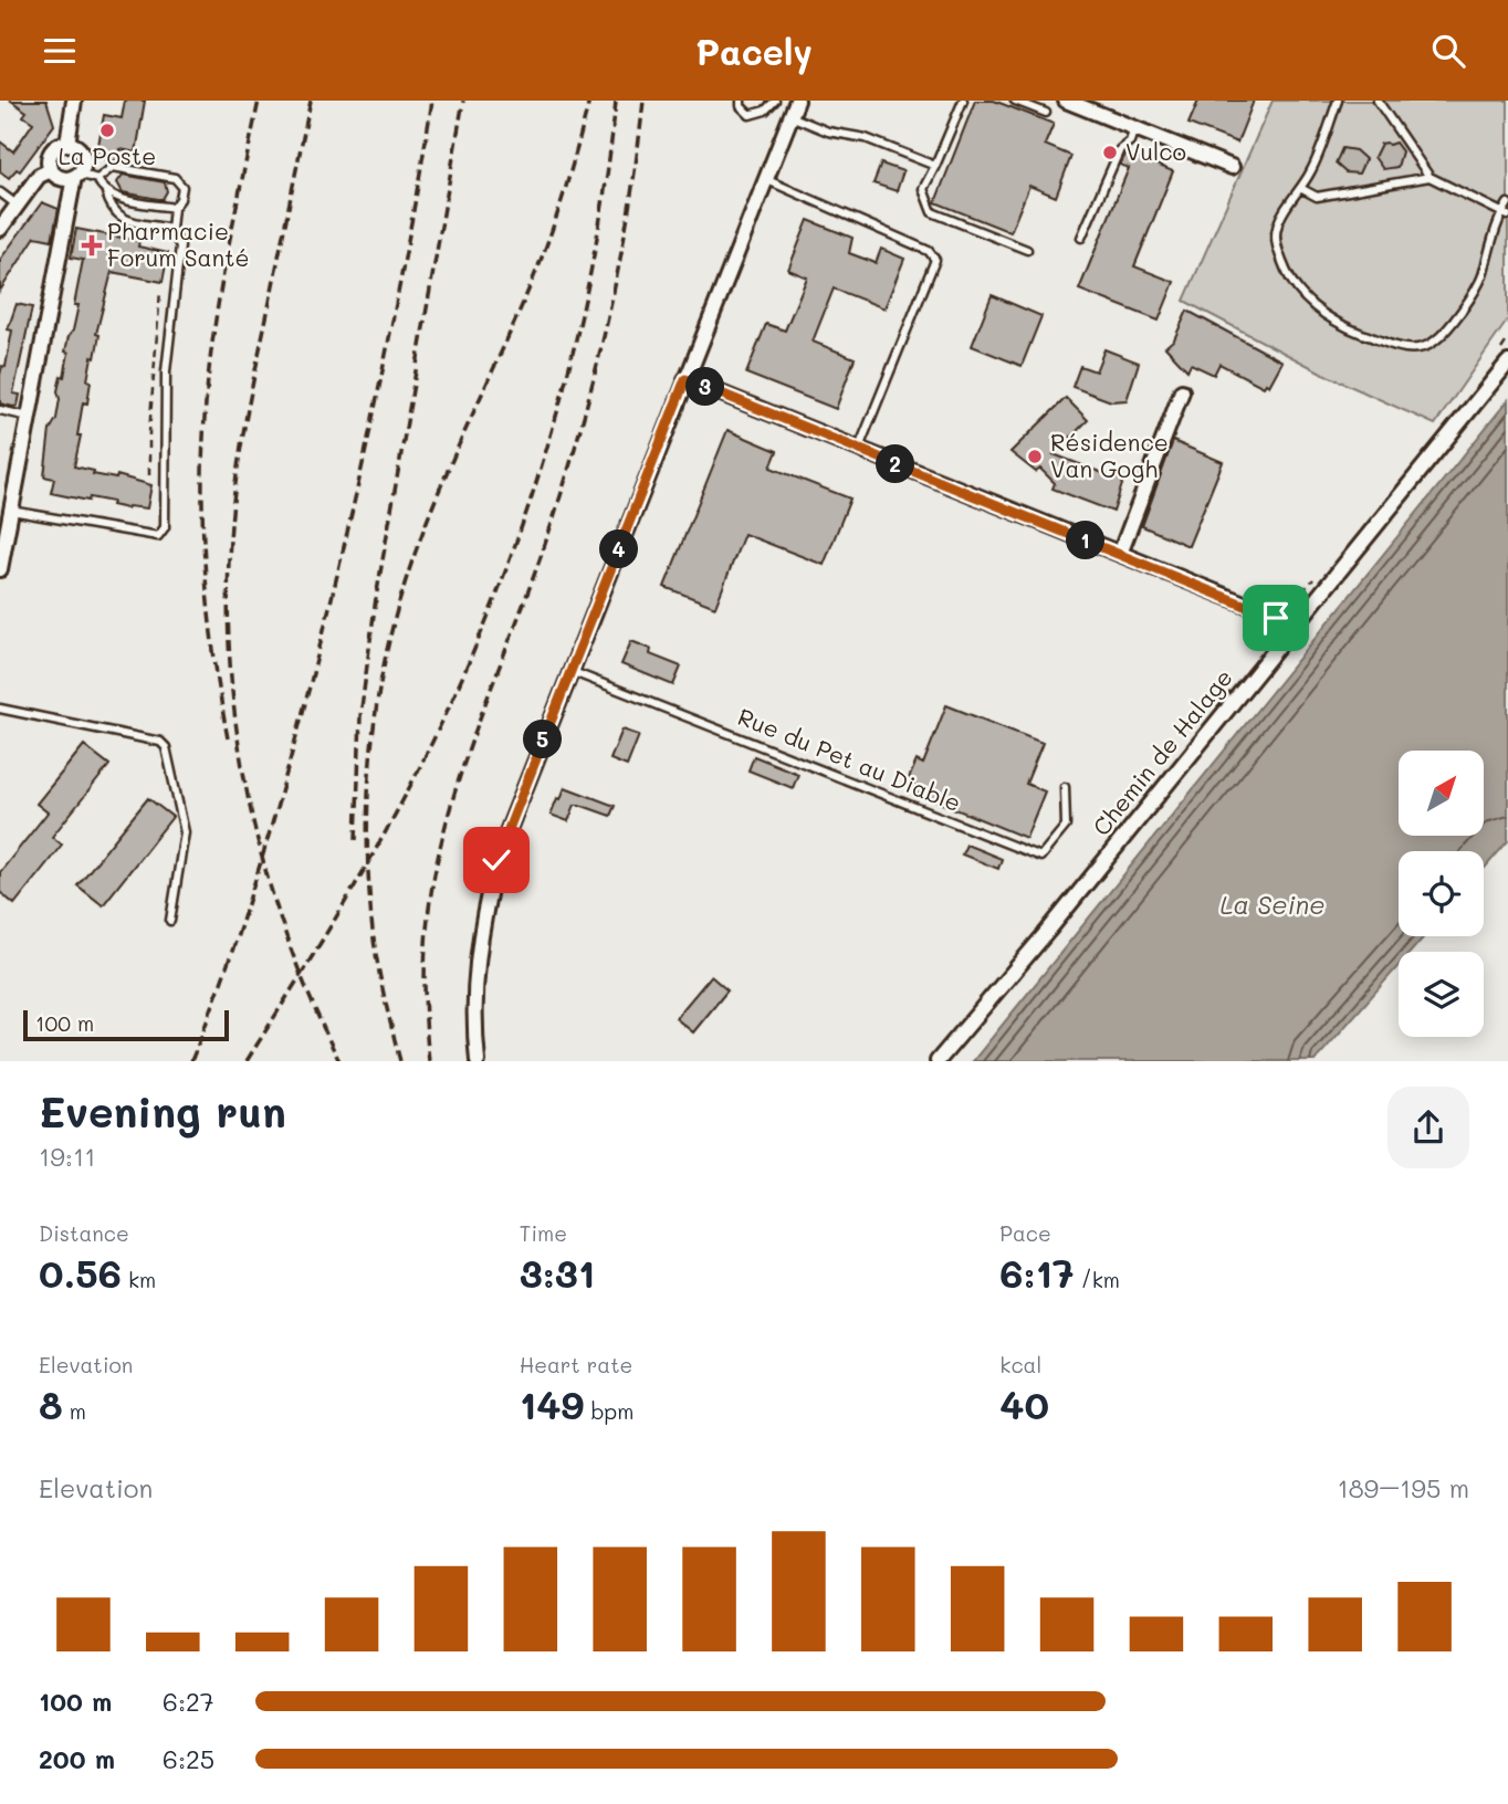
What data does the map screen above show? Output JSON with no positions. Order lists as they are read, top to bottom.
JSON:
{
  "streets": {
    "street": ["Chemin de Halage"],
    "lane": ["Rue du Pet au Diable"]
  },
  "water": ["La Seine"],
  "places": {
    "other": ["La Poste", "Vulco", "Résidence Van Gogh"],
    "health": ["Pharmacie Forum Santé"]
  },
  "scale_bar": "100 m",
  "north": "top right",
  "page": {
    "header": "Pacely",
    "pins": [
      "3",
      "2",
      "1",
      "4",
      "5"
    ],
    "scale": "100 m",
    "heading": ["Evening run", "19:11"],
    "stats": [
      ["Distance", "0.56 km"],
      ["Time", "3:31"],
      ["Pace", "6:17 /km"],
      ["Elevation", "8 m"],
      ["Heart rate", "149 bpm"],
      ["kcal", "40"]
    ],
    "chart": ["Elevation", "189–195 m"],
    "list": [
      {
        "name": "100 m",
        "note": "6:27"
      },
      {
        "name": "200 m",
        "note": "6:25"
      }
    ]
  }
}
